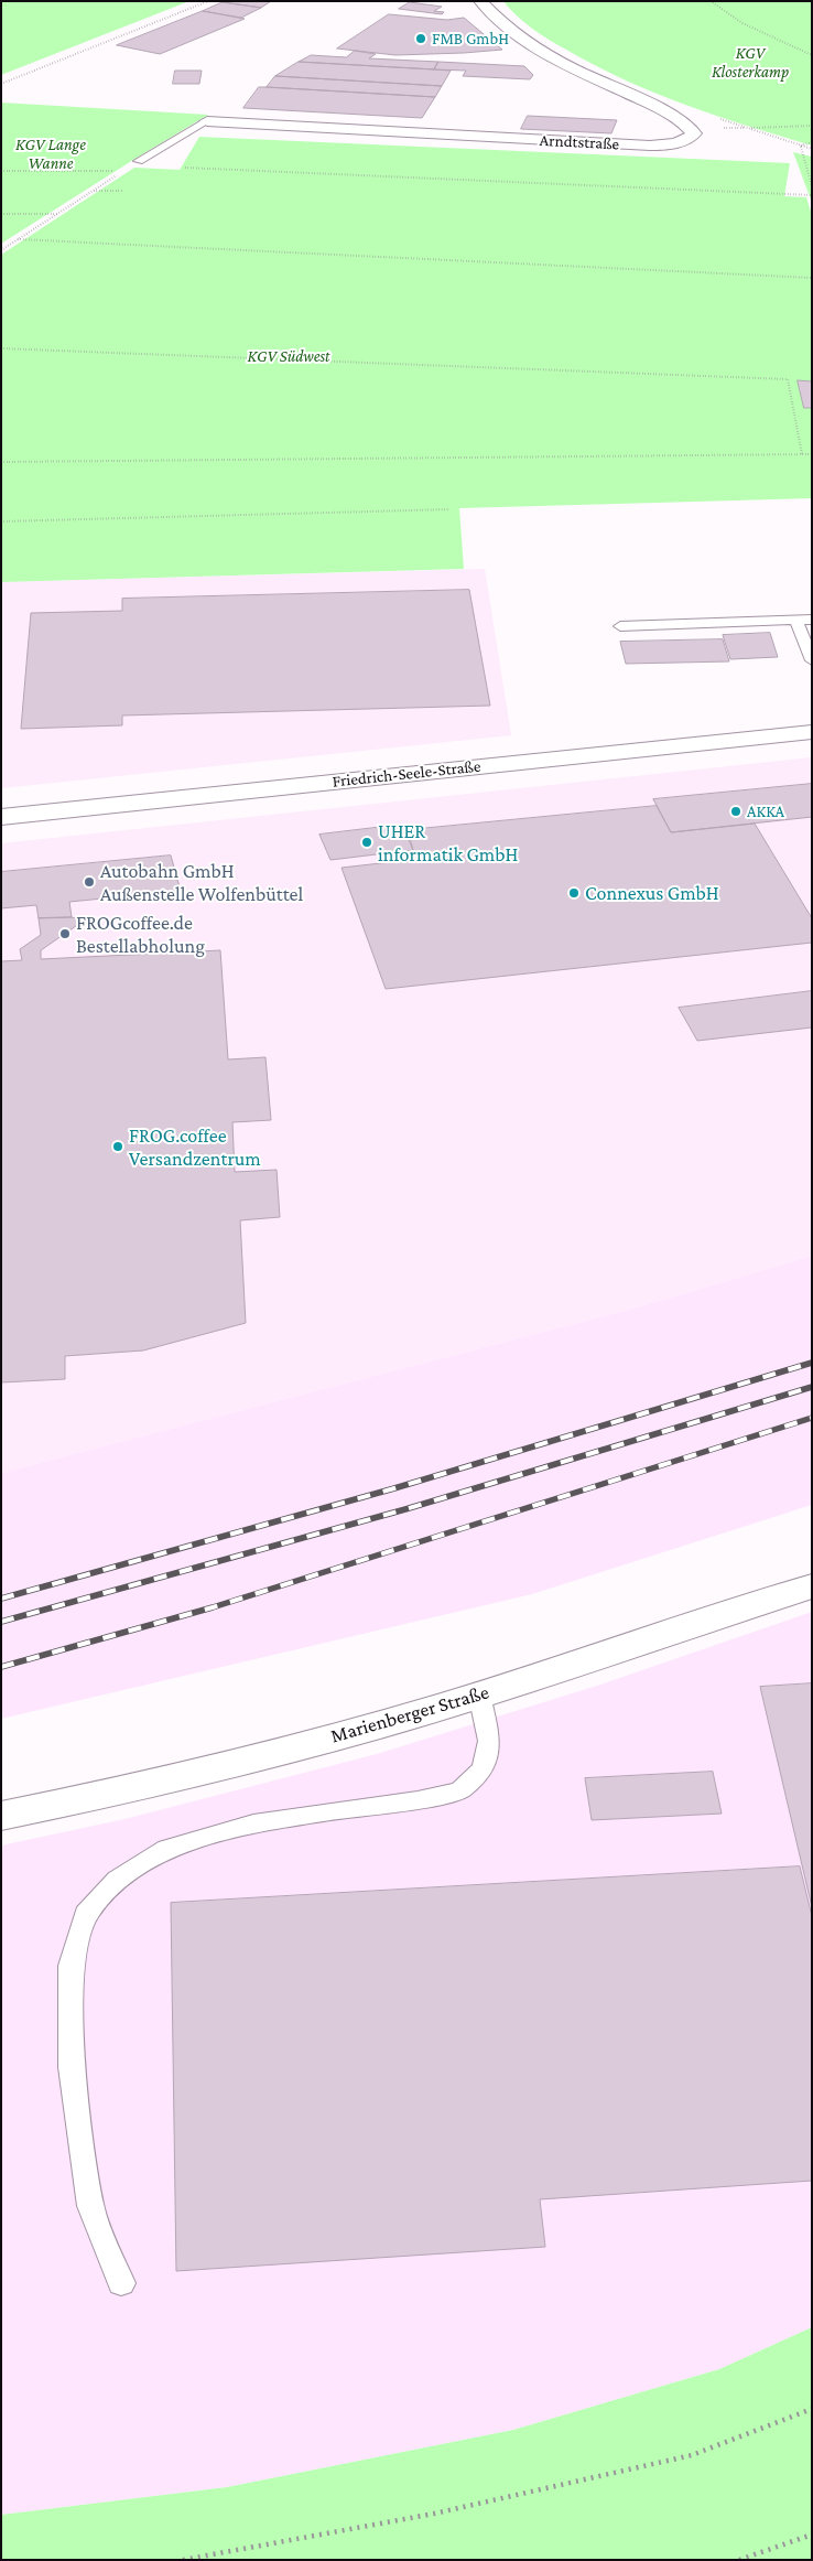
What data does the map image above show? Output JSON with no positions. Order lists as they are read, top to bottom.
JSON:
{
  "streets": {
    "street": ["Arndtstraße", "Friedrich-Seele-Straße", "Marienberger Straße"]
  },
  "parks": ["KGV Klosterkamp", "KGV Lange Wanne", "KGV Südwest"],
  "places": [
    "FMB GmbH",
    "AKKA",
    "UHER informatik GmbH",
    "Autobahn GmbH Außenstelle Wolfenbüttel",
    "Connexus GmbH",
    "FROGcoffee.de Bestellabholung",
    "FROG.coffee Versandzentrum"
  ]
}
